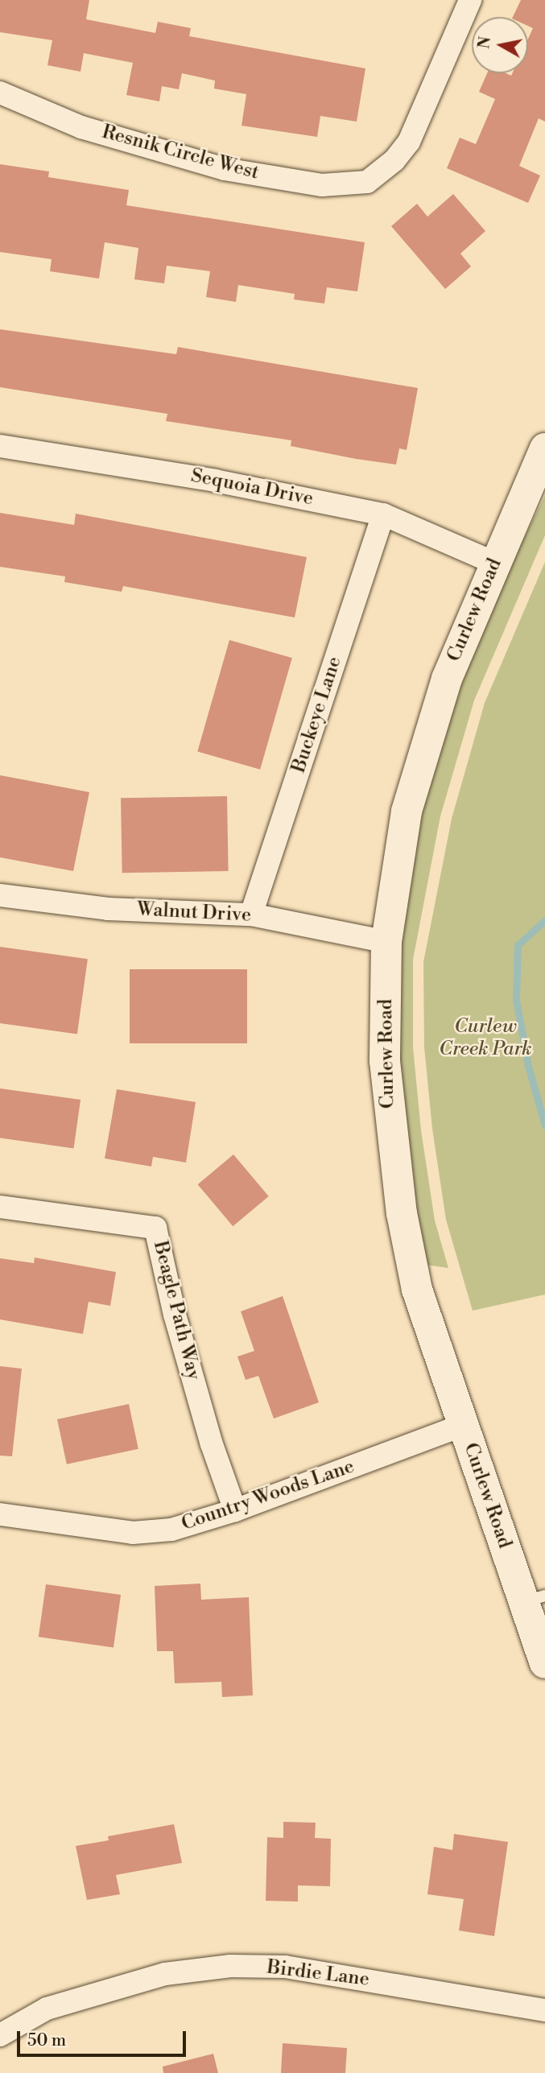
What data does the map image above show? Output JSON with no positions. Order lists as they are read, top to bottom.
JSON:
{
  "streets": {
    "main road": ["Curlew Road"],
    "street": [
      "Resnik Circle West",
      "Sequoia Drive",
      "Buckeye Lane",
      "Walnut Drive",
      "Beagle Path Way",
      "Country Woods Lane",
      "Birdie Lane"
    ]
  },
  "crossings": [
    ["Sequoia Drive", "Curlew Road"],
    ["Sequoia Drive", "Buckeye Lane"],
    ["Curlew Road", "Walnut Drive"],
    ["Curlew Road", "Country Woods Lane"],
    ["Buckeye Lane", "Walnut Drive"],
    ["Beagle Path Way", "Country Woods Lane"]
  ],
  "parks": ["Curlew Creek Park"],
  "scale_bar": "50 m",
  "north": "left"
}
